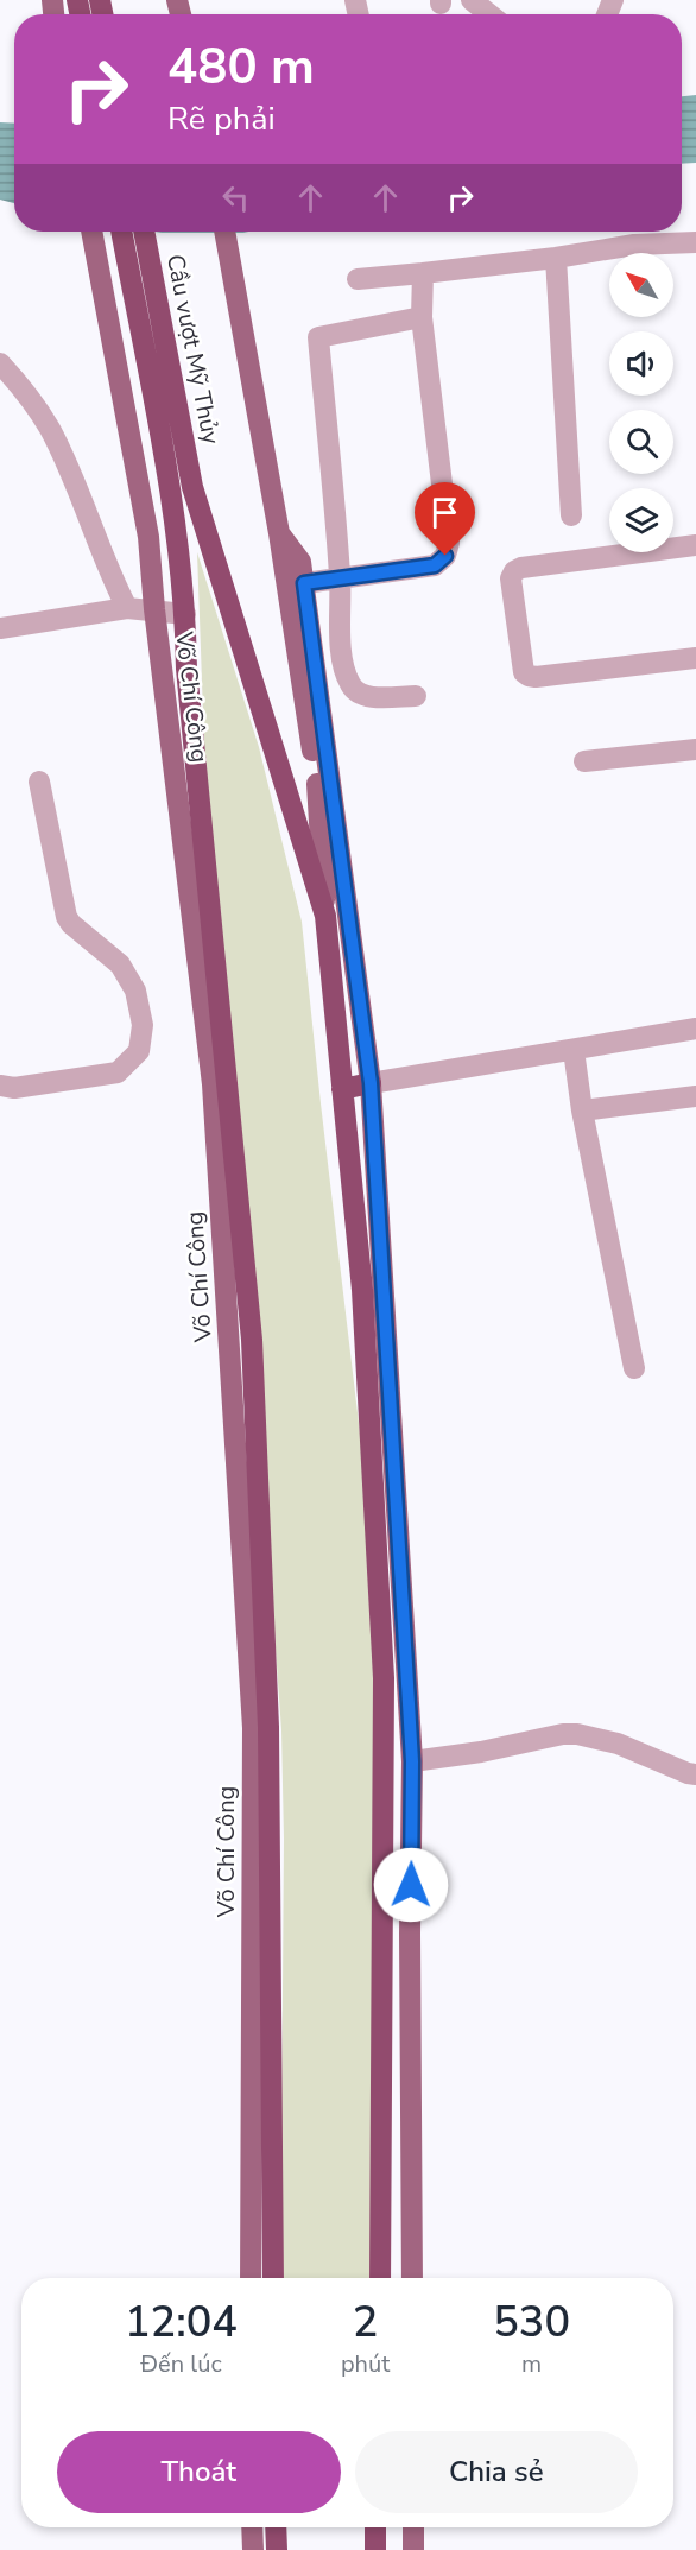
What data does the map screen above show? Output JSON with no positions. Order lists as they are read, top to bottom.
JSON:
{
  "streets": {
    "highway": ["Cầu vượt Mỹ Thủy", "Võ Chí Công"]
  },
  "crossings": [
    ["Cầu vượt Mỹ Thủy", "Võ Chí Công"]
  ],
  "north": "top left",
  "page": {
    "turn": ["480 m", "Rẽ phải"],
    "eta": [
      "12:04",
      "Đến lúc",
      "2",
      "phút",
      "530",
      "m"
    ],
    "buttons": ["Thoát", "Chia sẻ"]
  }
}
